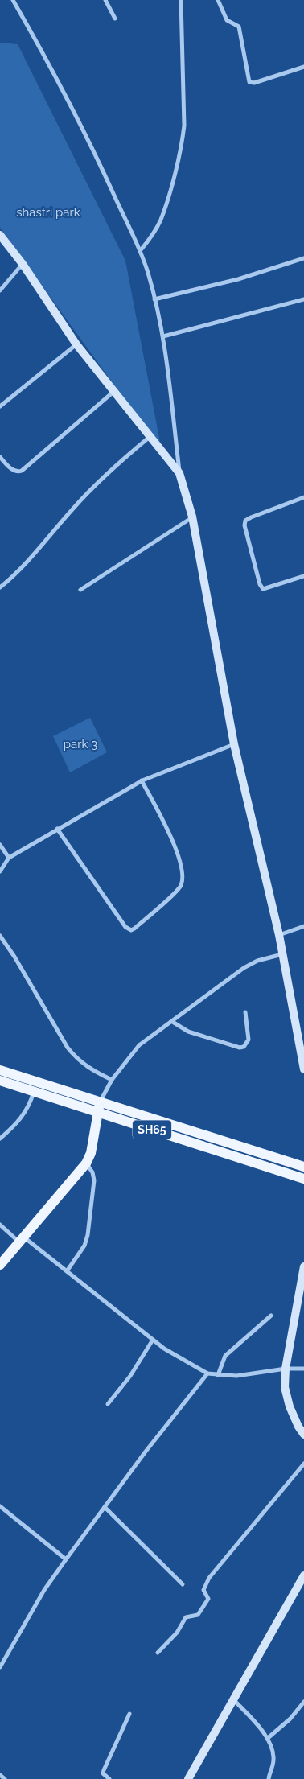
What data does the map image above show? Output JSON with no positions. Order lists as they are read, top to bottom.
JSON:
{
  "streets": {
    "main road": ["SH65"]
  },
  "parks": ["shastri park", "park 3"]
}
